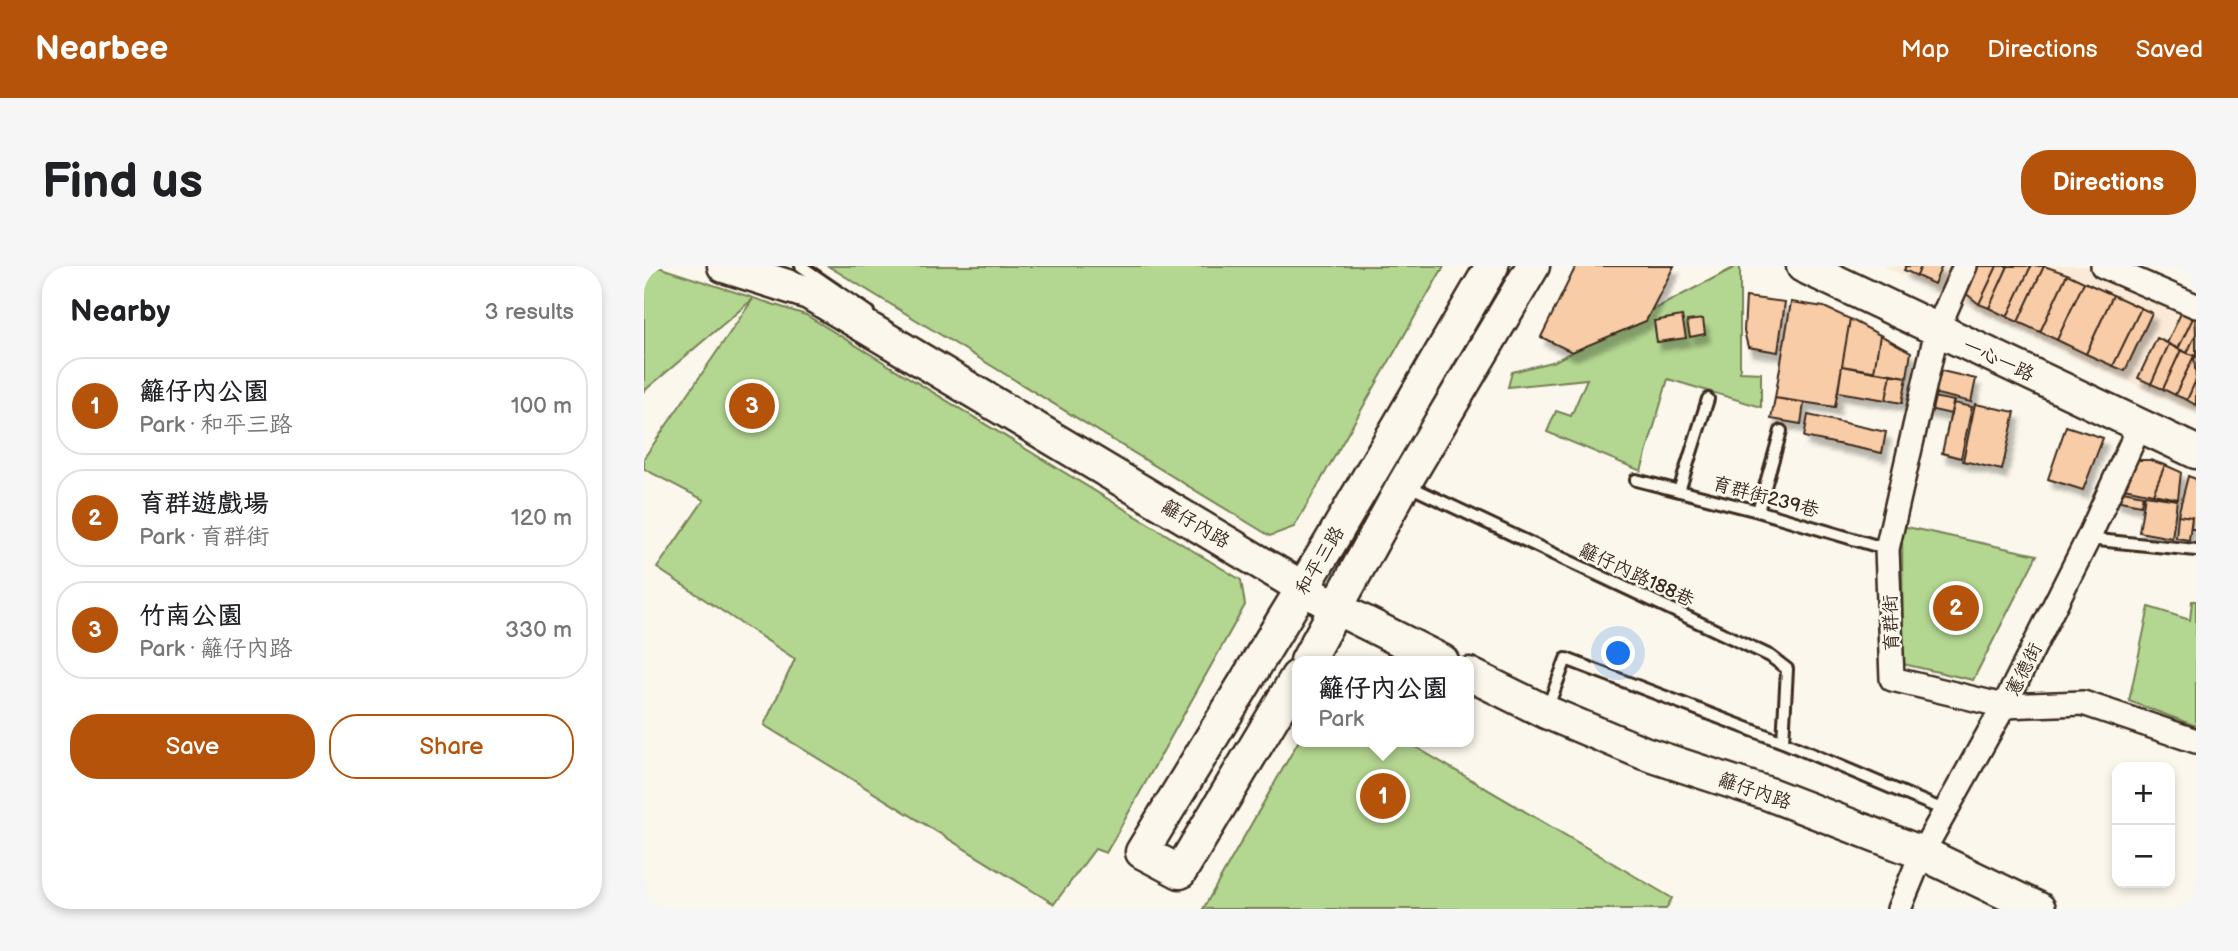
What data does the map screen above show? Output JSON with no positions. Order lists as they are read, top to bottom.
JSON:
{
  "streets": {
    "street": [
      "一心一路",
      "籬仔內路",
      "和平三路",
      "育群街",
      "憲德街"
    ],
    "lane": ["育群街239巷", "籬仔內路188巷"]
  },
  "crossings": [
    ["一心一路", "育群街"],
    ["一心一路", "憲德街"],
    ["育群街239巷", "育群街"],
    ["籬仔內路", "和平三路"],
    ["籬仔內路", "憲德街"],
    ["和平三路", "籬仔內路188巷"],
    ["育群街", "憲德街"]
  ],
  "page": {
    "header": "Nearbee",
    "nav": ["Map", "Directions", "Saved"],
    "buttons": [
      "Directions",
      ["Save", "Share"]
    ],
    "title": "Find us",
    "heading": ["Nearby", "3 results"],
    "list": [
      {
        "mark": "1",
        "name": "籬仔內公園",
        "note": "Park · 和平三路",
        "value": "100 m"
      },
      {
        "mark": "2",
        "name": "育群遊戲場",
        "note": "Park · 育群街",
        "value": "120 m"
      },
      {
        "mark": "3",
        "name": "竹南公園",
        "note": "Park · 籬仔內路",
        "value": "330 m"
      }
    ],
    "pins": ["3", "2", "1"],
    "popup": ["籬仔內公園", "Park"],
    "map_buttons": ["+", "−"]
  }
}
